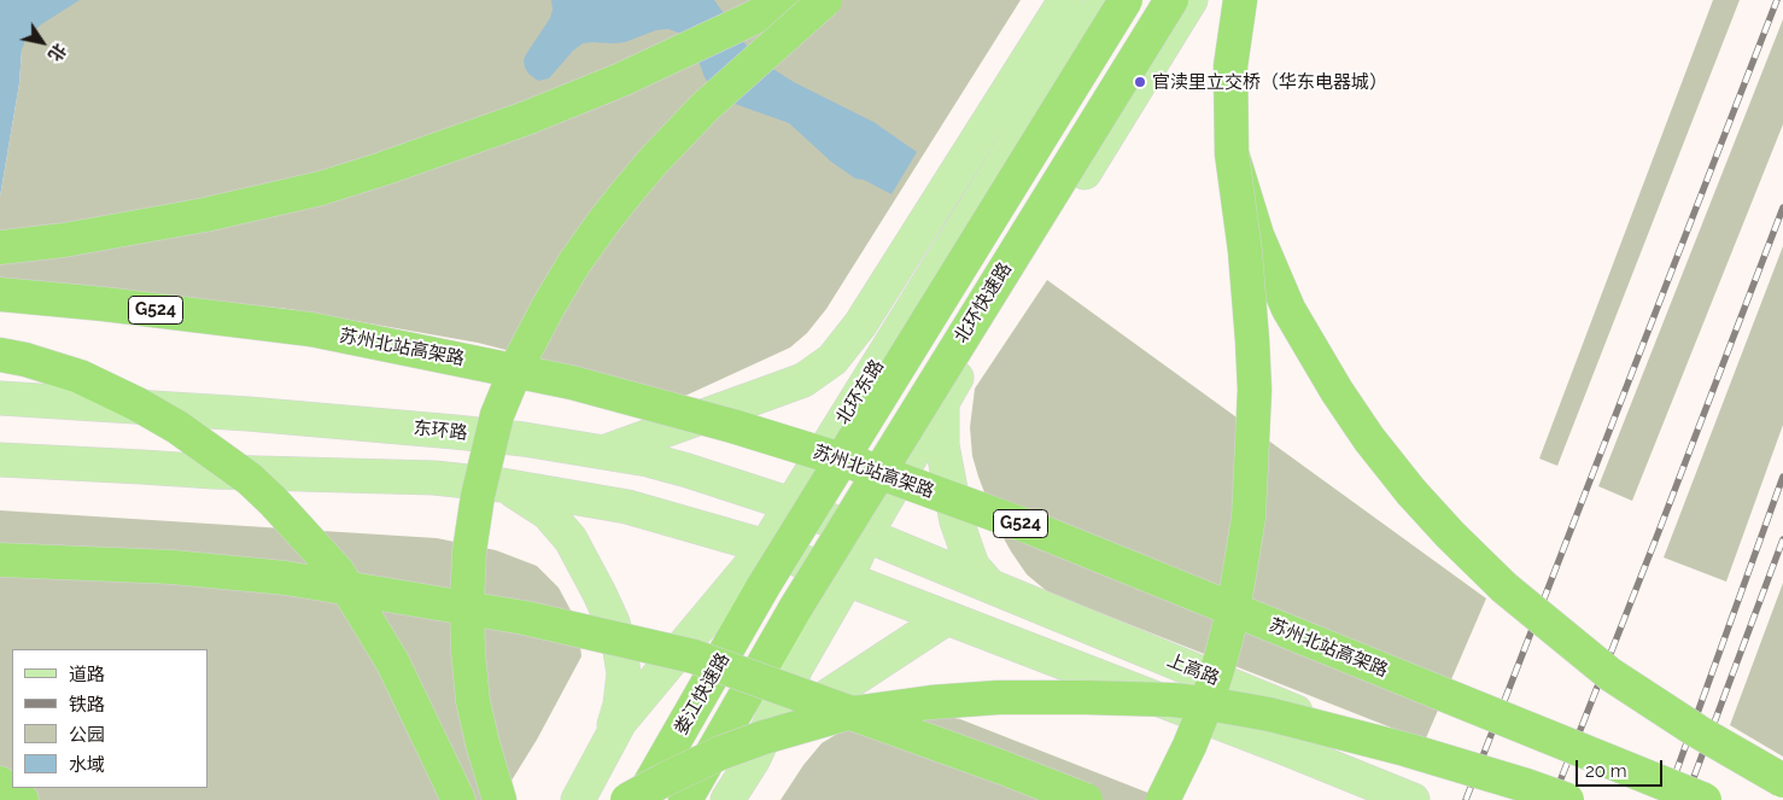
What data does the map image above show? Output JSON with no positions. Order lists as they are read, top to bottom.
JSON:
{
  "streets": {
    "highway": [
      "北环快速路",
      "G524",
      "苏州北站高架路",
      "娄江快速路"
    ],
    "main road": ["北环东路", "东环路", "上高路"]
  },
  "crossings": [
    ["北环快速路", "娄江快速路"],
    ["北环东路", "东环路"],
    ["东环路", "上高路"]
  ],
  "places": ["官渎里立交桥（华东电器城）"],
  "legend": [
    "道路",
    "铁路",
    "公园",
    "水域"
  ],
  "scale_bar": "20 m",
  "north": "bottom right"
}
